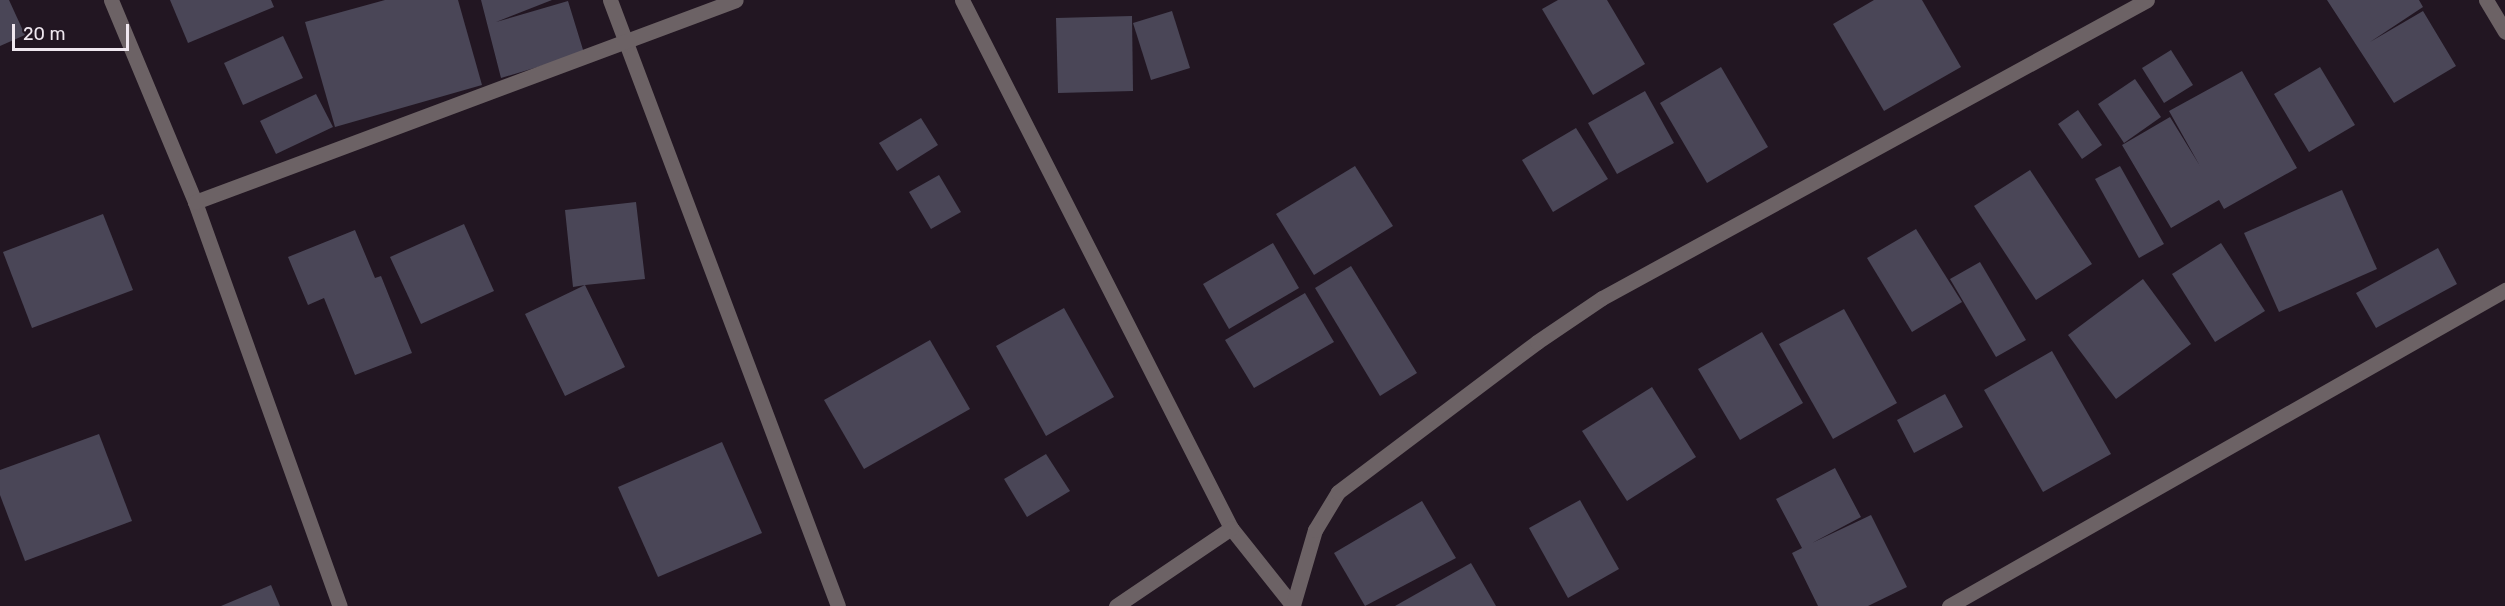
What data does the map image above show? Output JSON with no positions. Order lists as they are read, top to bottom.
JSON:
{
  "scale_bar": "20 m"
}
